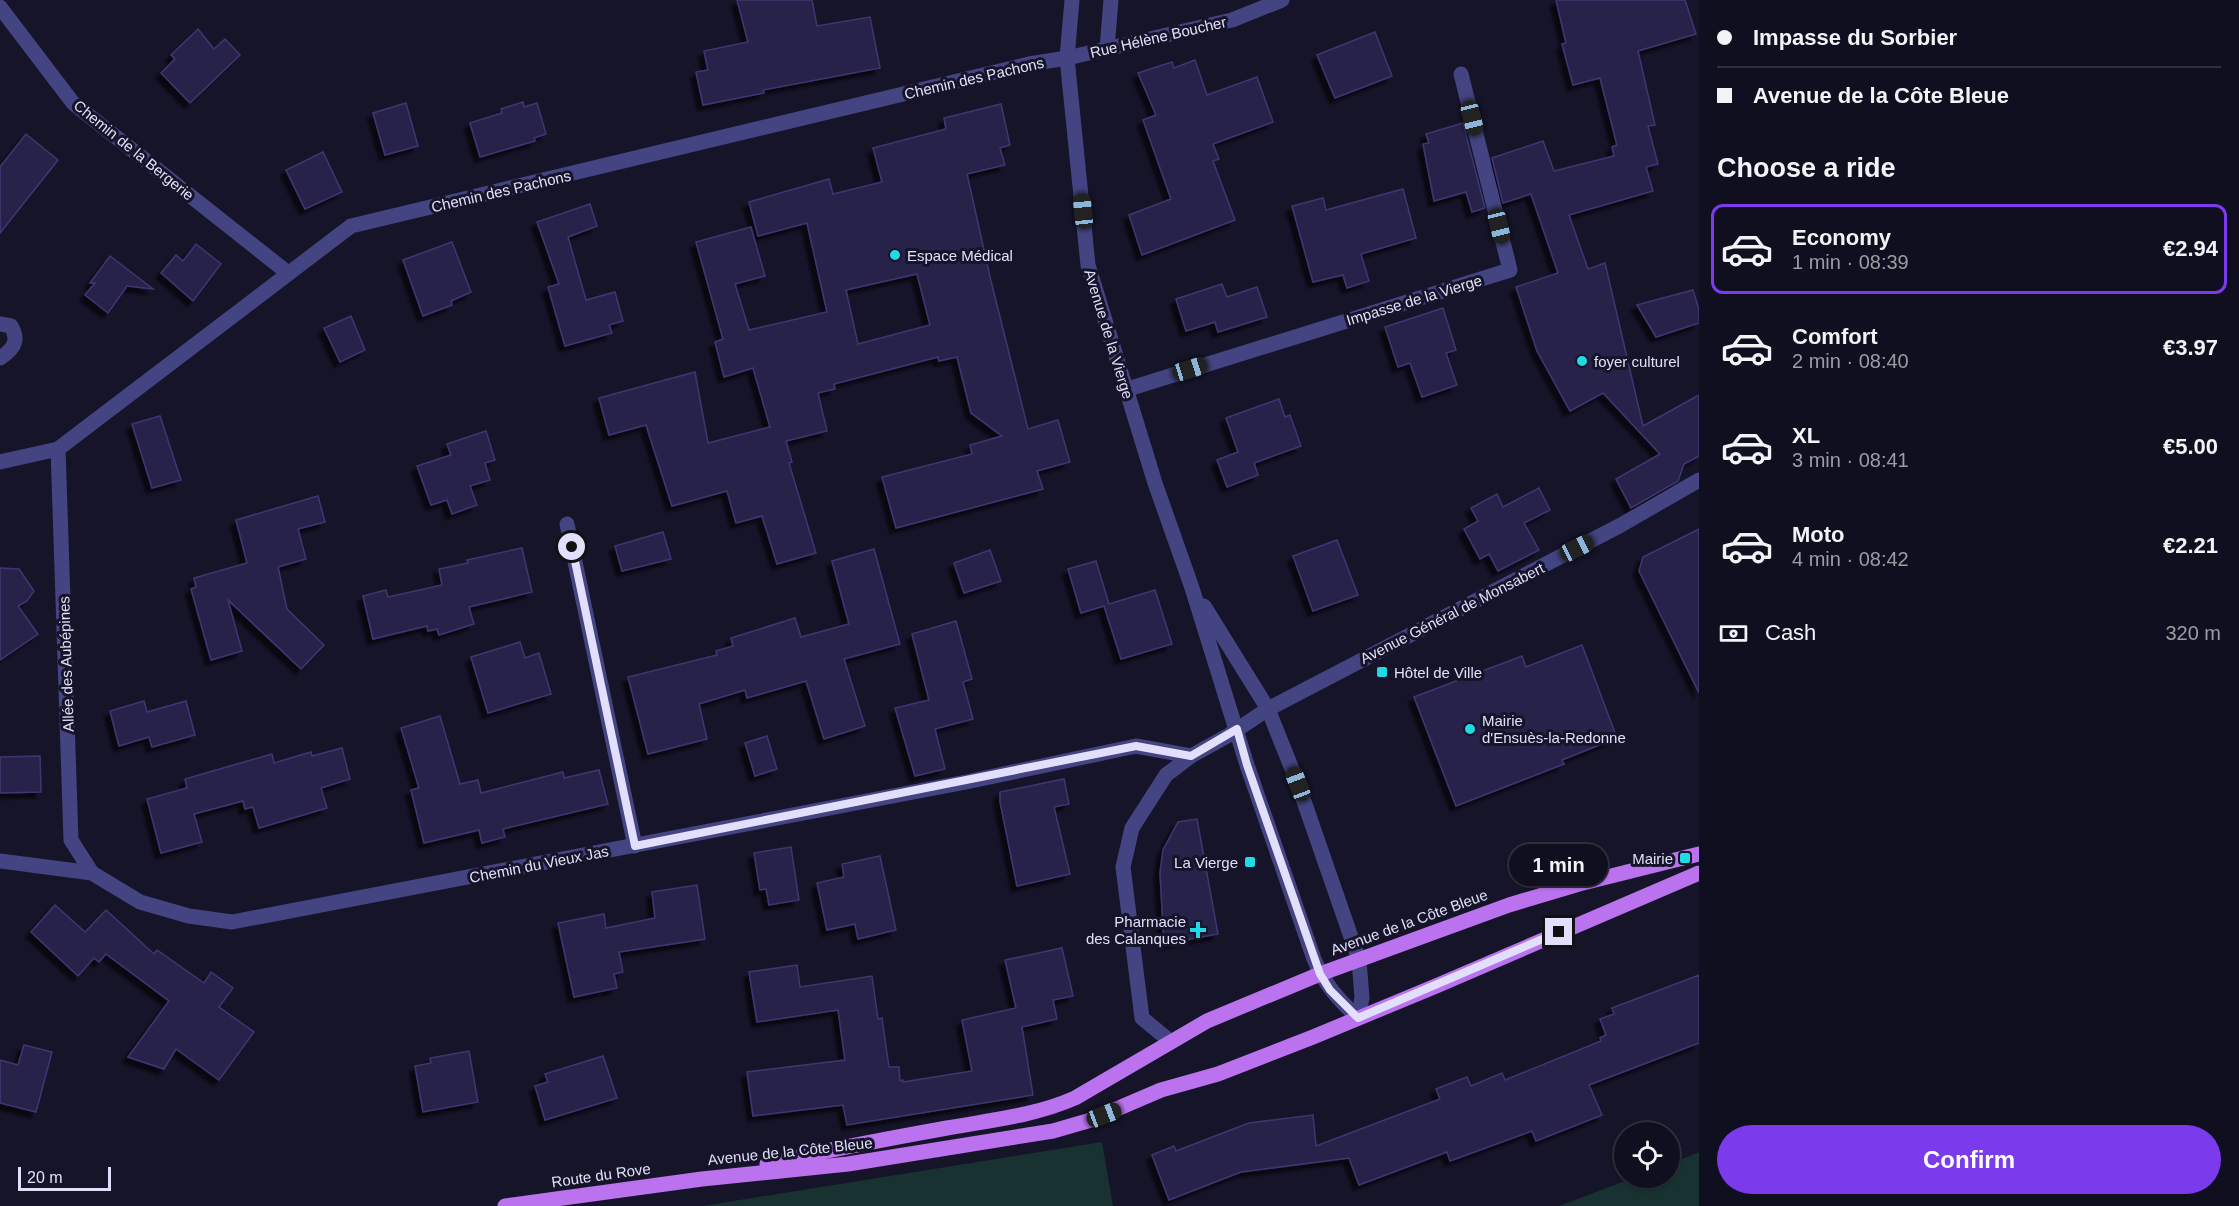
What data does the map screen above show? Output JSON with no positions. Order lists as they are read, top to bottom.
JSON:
{
  "streets": {
    "main road": ["Avenue de la Côte Bleue", "Route du Rove"],
    "street": [
      "Rue Hélène Boucher",
      "Chemin des Pachons",
      "Chemin de la Bergerie",
      "Impasse de la Vierge",
      "Avenue de la Vierge",
      "Avenue Général de Monsabert",
      "Allée des Aubépines",
      "Chemin du Vieux Jas"
    ]
  },
  "crossings": [
    ["Rue Hélène Boucher", "Chemin des Pachons"],
    ["Rue Hélène Boucher", "Avenue de la Vierge"],
    ["Chemin des Pachons", "Chemin de la Bergerie"],
    ["Chemin des Pachons", "Avenue de la Vierge"],
    ["Chemin des Pachons", "Allée des Aubépines"],
    ["Impasse de la Vierge", "Avenue de la Vierge"],
    ["Avenue Général de Monsabert", "Chemin du Vieux Jas"],
    ["Avenue Général de Monsabert", "Avenue de la Côte Bleue"],
    ["Allée des Aubépines", "Chemin du Vieux Jas"],
    ["Avenue de la Côte Bleue", "Route du Rove"]
  ],
  "places": {
    "other": ["Espace Médical", "foyer culturel", "Mairie d'Ensuès-la-Redonne"],
    "transit": ["Hôtel de Ville", "Mairie", "La Vierge"],
    "health": ["Pharmacie des Calanques"]
  },
  "scale_bar": "20 m",
  "page": {
    "banner": ["Impasse du Sorbier", "Avenue de la Côte Bleue"],
    "heading": "Choose a ride",
    "list": [
      {
        "name": "Economy",
        "note": "1 min · 08:39",
        "value": "€2.94"
      },
      {
        "name": "Comfort",
        "note": "2 min · 08:40",
        "value": "€3.97"
      },
      {
        "name": "XL",
        "note": "3 min · 08:41",
        "value": "€5.00"
      },
      {
        "name": "Moto",
        "note": "4 min · 08:42",
        "value": "€2.21"
      }
    ],
    "pay": ["Cash", "320 m"],
    "bubble": "1 min",
    "buttons": "Confirm",
    "scale": "20 m"
  }
}
